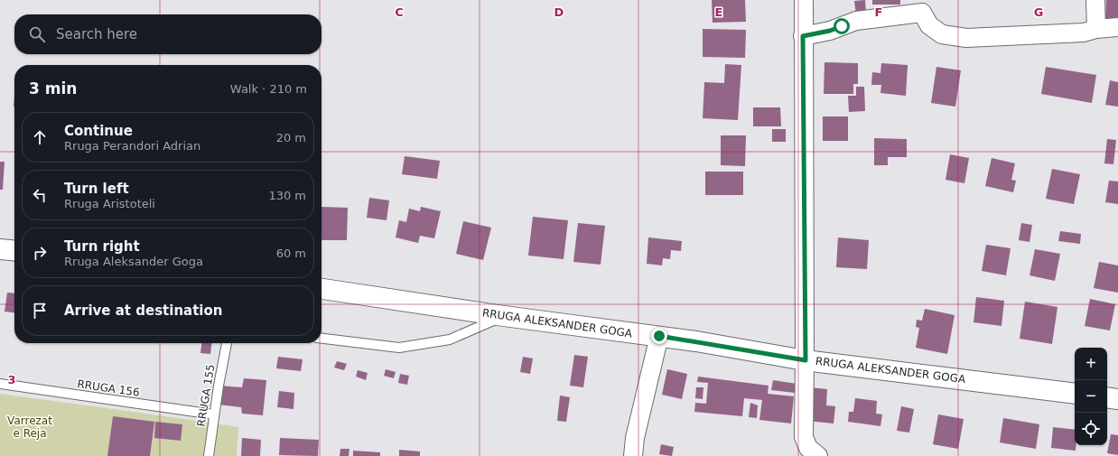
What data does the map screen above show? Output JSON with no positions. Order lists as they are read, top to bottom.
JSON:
{
  "streets": {
    "main road": ["RRUGA ALEKSANDER GOGA"],
    "lane": ["RRUGA 156", "RRUGA 155"]
  },
  "crossings": [
    ["RRUGA 156", "RRUGA 155"]
  ],
  "parks": ["Varrezat e Reja"],
  "page": {
    "search": "Search here",
    "heading": ["3 min", "Walk · 210 m"],
    "list": [
      ["Continue", "Rruga Perandori Adrian", "20 m"],
      ["Turn left", "Rruga Aristoteli", "130 m"],
      ["Turn right", "Rruga Aleksander Goga", "60 m"],
      "Arrive at destination"
    ],
    "map_buttons": ["+", "−"]
  },
  "grid": {
    "columns": [
      "C",
      "D",
      "E",
      "F",
      "G"
    ],
    "rows": ["3"]
  }
}
